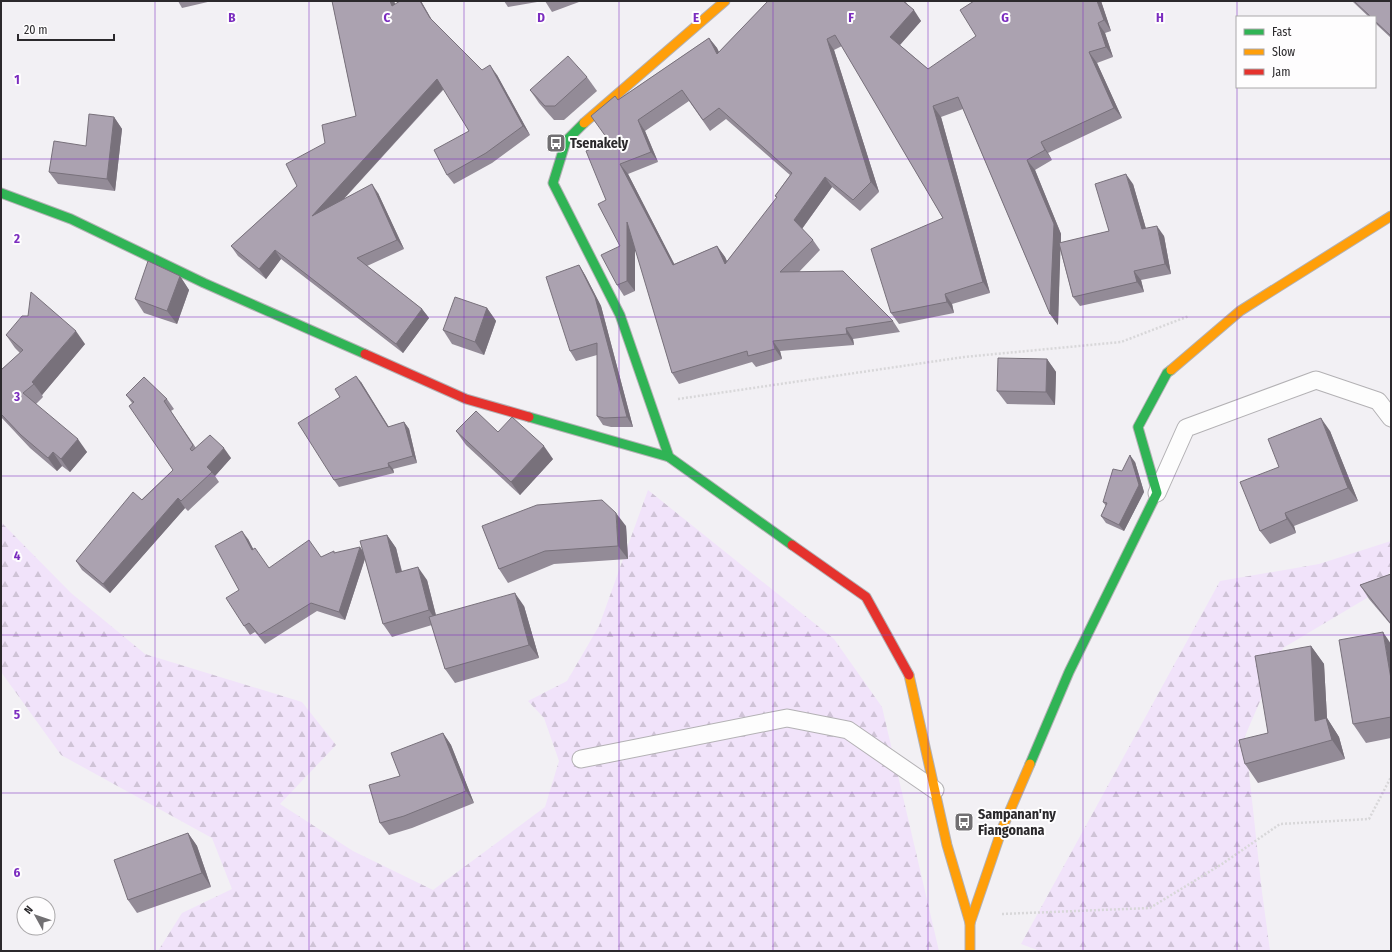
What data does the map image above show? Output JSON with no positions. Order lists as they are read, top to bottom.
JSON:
{
  "places": {
    "bus stop": ["Tsenakely", "Sampanan'ny Fiangonana"]
  },
  "legend": ["Fast", "Slow", "Jam"],
  "scale_bar": "20 m",
  "north": "top left",
  "grid": {
    "columns": [
      "B",
      "C",
      "D",
      "E",
      "F",
      "G",
      "H"
    ],
    "rows": [
      "1",
      "2",
      "3",
      "4",
      "5",
      "6"
    ]
  }
}
